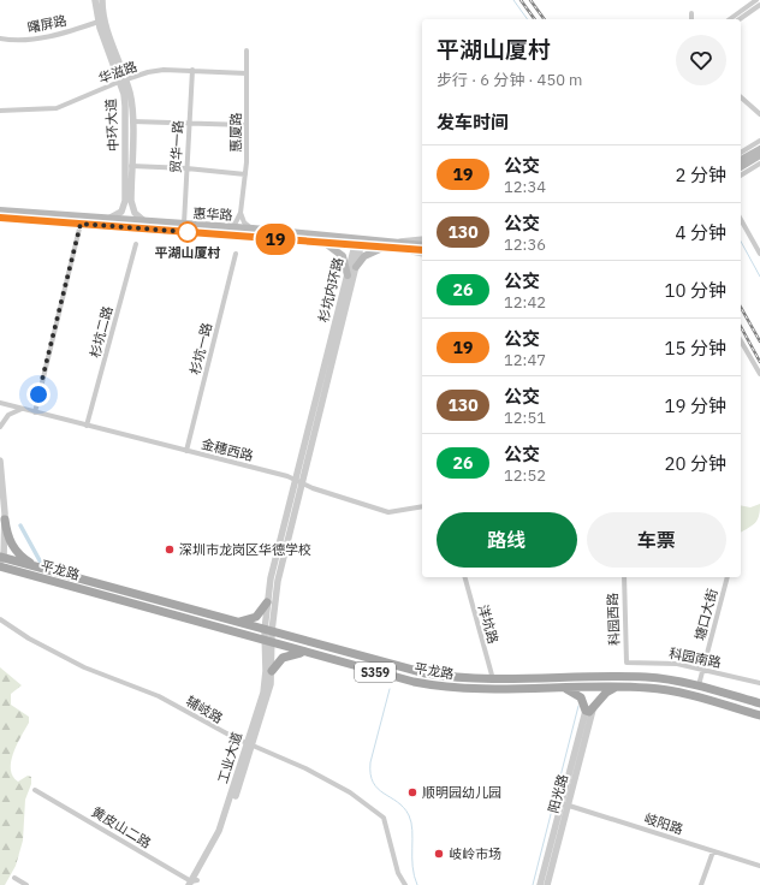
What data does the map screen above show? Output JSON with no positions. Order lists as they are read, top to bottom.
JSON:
{
  "streets": {
    "main road": ["惠华路", "平龙路", "S359"],
    "street": [
      "曙屏路",
      "华滋路",
      "中环大道",
      "惠厦路",
      "贸华一路",
      "杉坑内环路",
      "杉坑二路",
      "杉坑一路",
      "金穗西路",
      "塘口大街",
      "科园西路",
      "洋坑路",
      "科园南路",
      "辅岐路",
      "工业大道",
      "阳光路",
      "岐阳路",
      "黄皮山二路"
    ]
  },
  "crossings": [
    ["曙屏路", "中环大道"],
    ["华滋路", "中环大道"],
    ["华滋路", "惠厦路"],
    ["华滋路", "贸华一路"],
    ["中环大道", "惠华路"],
    ["贸华一路", "惠华路"],
    ["惠华路", "杉坑内环路"],
    ["杉坑内环路", "金穗西路"],
    ["杉坑内环路", "平龙路"],
    ["杉坑内环路", "工业大道"],
    ["杉坑二路", "金穗西路"],
    ["杉坑一路", "金穗西路"],
    ["平龙路", "塘口大街"],
    ["平龙路", "洋坑路"],
    ["平龙路", "工业大道"],
    ["塘口大街", "科园南路"],
    ["科园西路", "科园南路"],
    ["辅岐路", "工业大道"],
    ["工业大道", "黄皮山二路"],
    ["阳光路", "岐阳路"]
  ],
  "places": [
    "平湖山厦村",
    "深圳市龙岗区华德学校",
    "顺明园幼儿园",
    "岐岭市场"
  ],
  "lines": ["bus line 19"],
  "page": {
    "on_map": "19",
    "heading": [
      ["平湖山厦村", "步行 · 6 分钟 · 450 m"],
      "发车时间"
    ],
    "list": [
      {
        "mark": "19",
        "name": "公交",
        "note": "12:34",
        "value": "2 分钟"
      },
      {
        "mark": "130",
        "name": "公交",
        "note": "12:36",
        "value": "4 分钟"
      },
      {
        "mark": "26",
        "name": "公交",
        "note": "12:42",
        "value": "10 分钟"
      },
      {
        "mark": "19",
        "name": "公交",
        "note": "12:47",
        "value": "15 分钟"
      },
      {
        "mark": "130",
        "name": "公交",
        "note": "12:51",
        "value": "19 分钟"
      },
      {
        "mark": "26",
        "name": "公交",
        "note": "12:52",
        "value": "20 分钟"
      }
    ],
    "buttons": ["路线", "车票"]
  }
}
